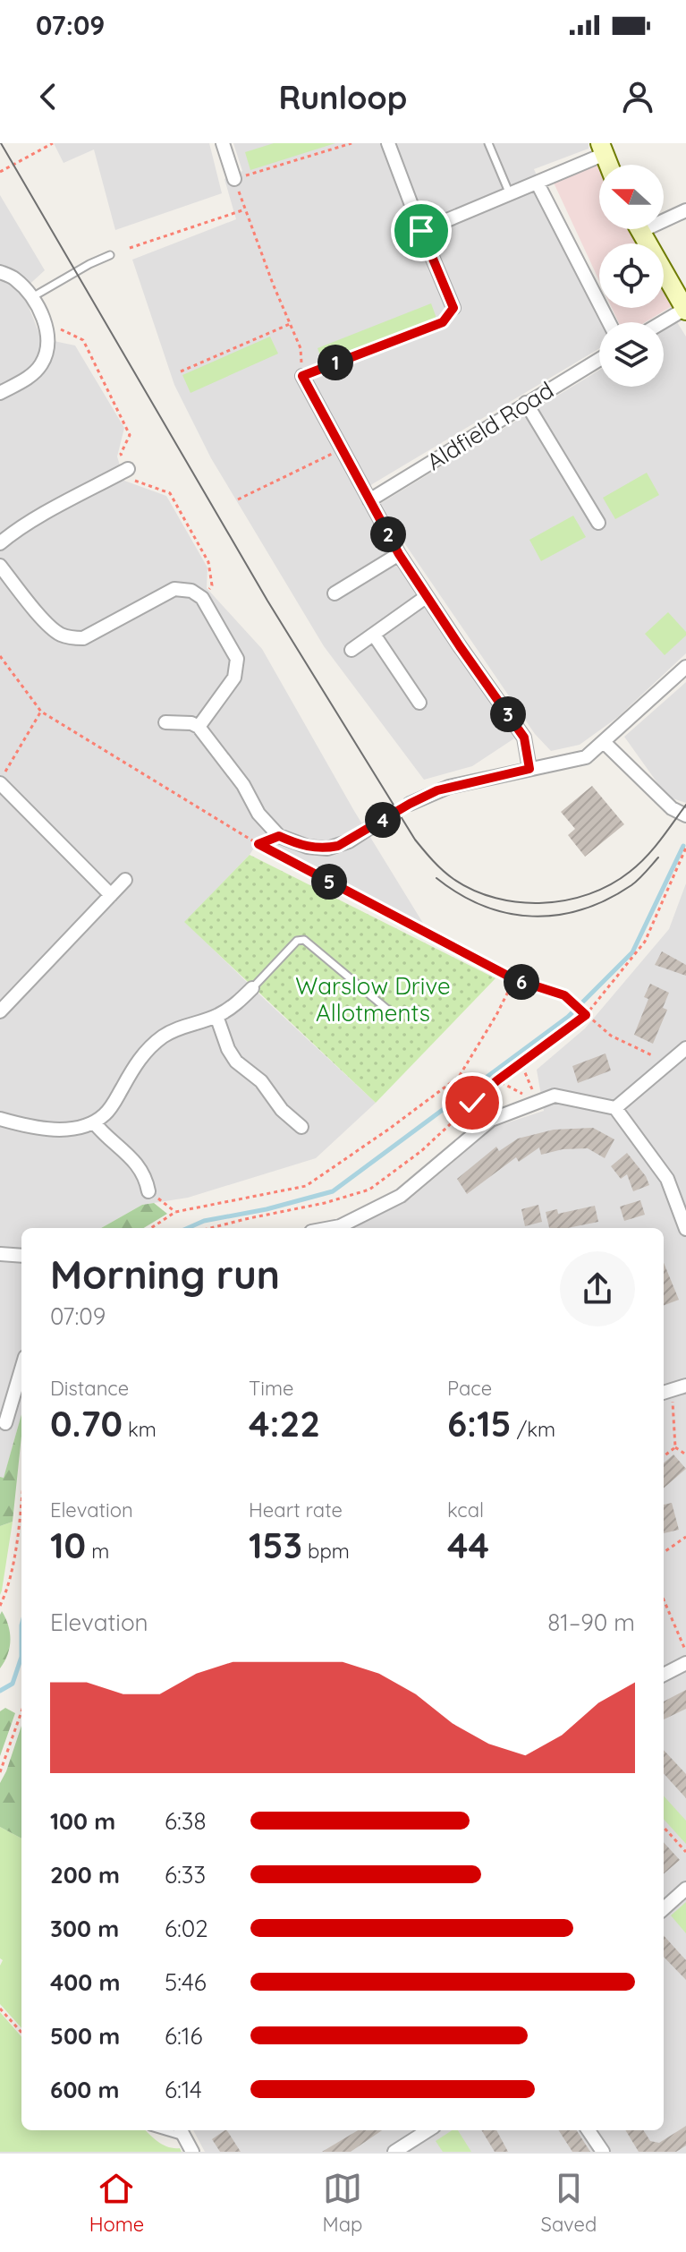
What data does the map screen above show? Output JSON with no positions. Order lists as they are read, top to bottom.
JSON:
{
  "streets": {
    "street": ["Aldfield Road"]
  },
  "parks": ["Warslow Drive Allotments"],
  "north": "left",
  "page": {
    "status": "07:09",
    "header": "Runloop",
    "pins": [
      "1",
      "2",
      "3",
      "4",
      "5",
      "6"
    ],
    "heading": ["Morning run", "07:09"],
    "stats": [
      ["Distance", "0.70 km"],
      ["Time", "4:22"],
      ["Pace", "6:15 /km"],
      ["Elevation", "10 m"],
      ["Heart rate", "153 bpm"],
      ["kcal", "44"]
    ],
    "chart": ["Elevation", "81–90 m"],
    "list": [
      {
        "name": "100 m",
        "note": "6:38"
      },
      {
        "name": "200 m",
        "note": "6:33"
      },
      {
        "name": "300 m",
        "note": "6:02"
      },
      {
        "name": "400 m",
        "note": "5:46"
      },
      {
        "name": "500 m",
        "note": "6:16"
      },
      {
        "name": "600 m",
        "note": "6:14"
      }
    ],
    "tabs": ["Home", "Map", "Saved"]
  }
}
